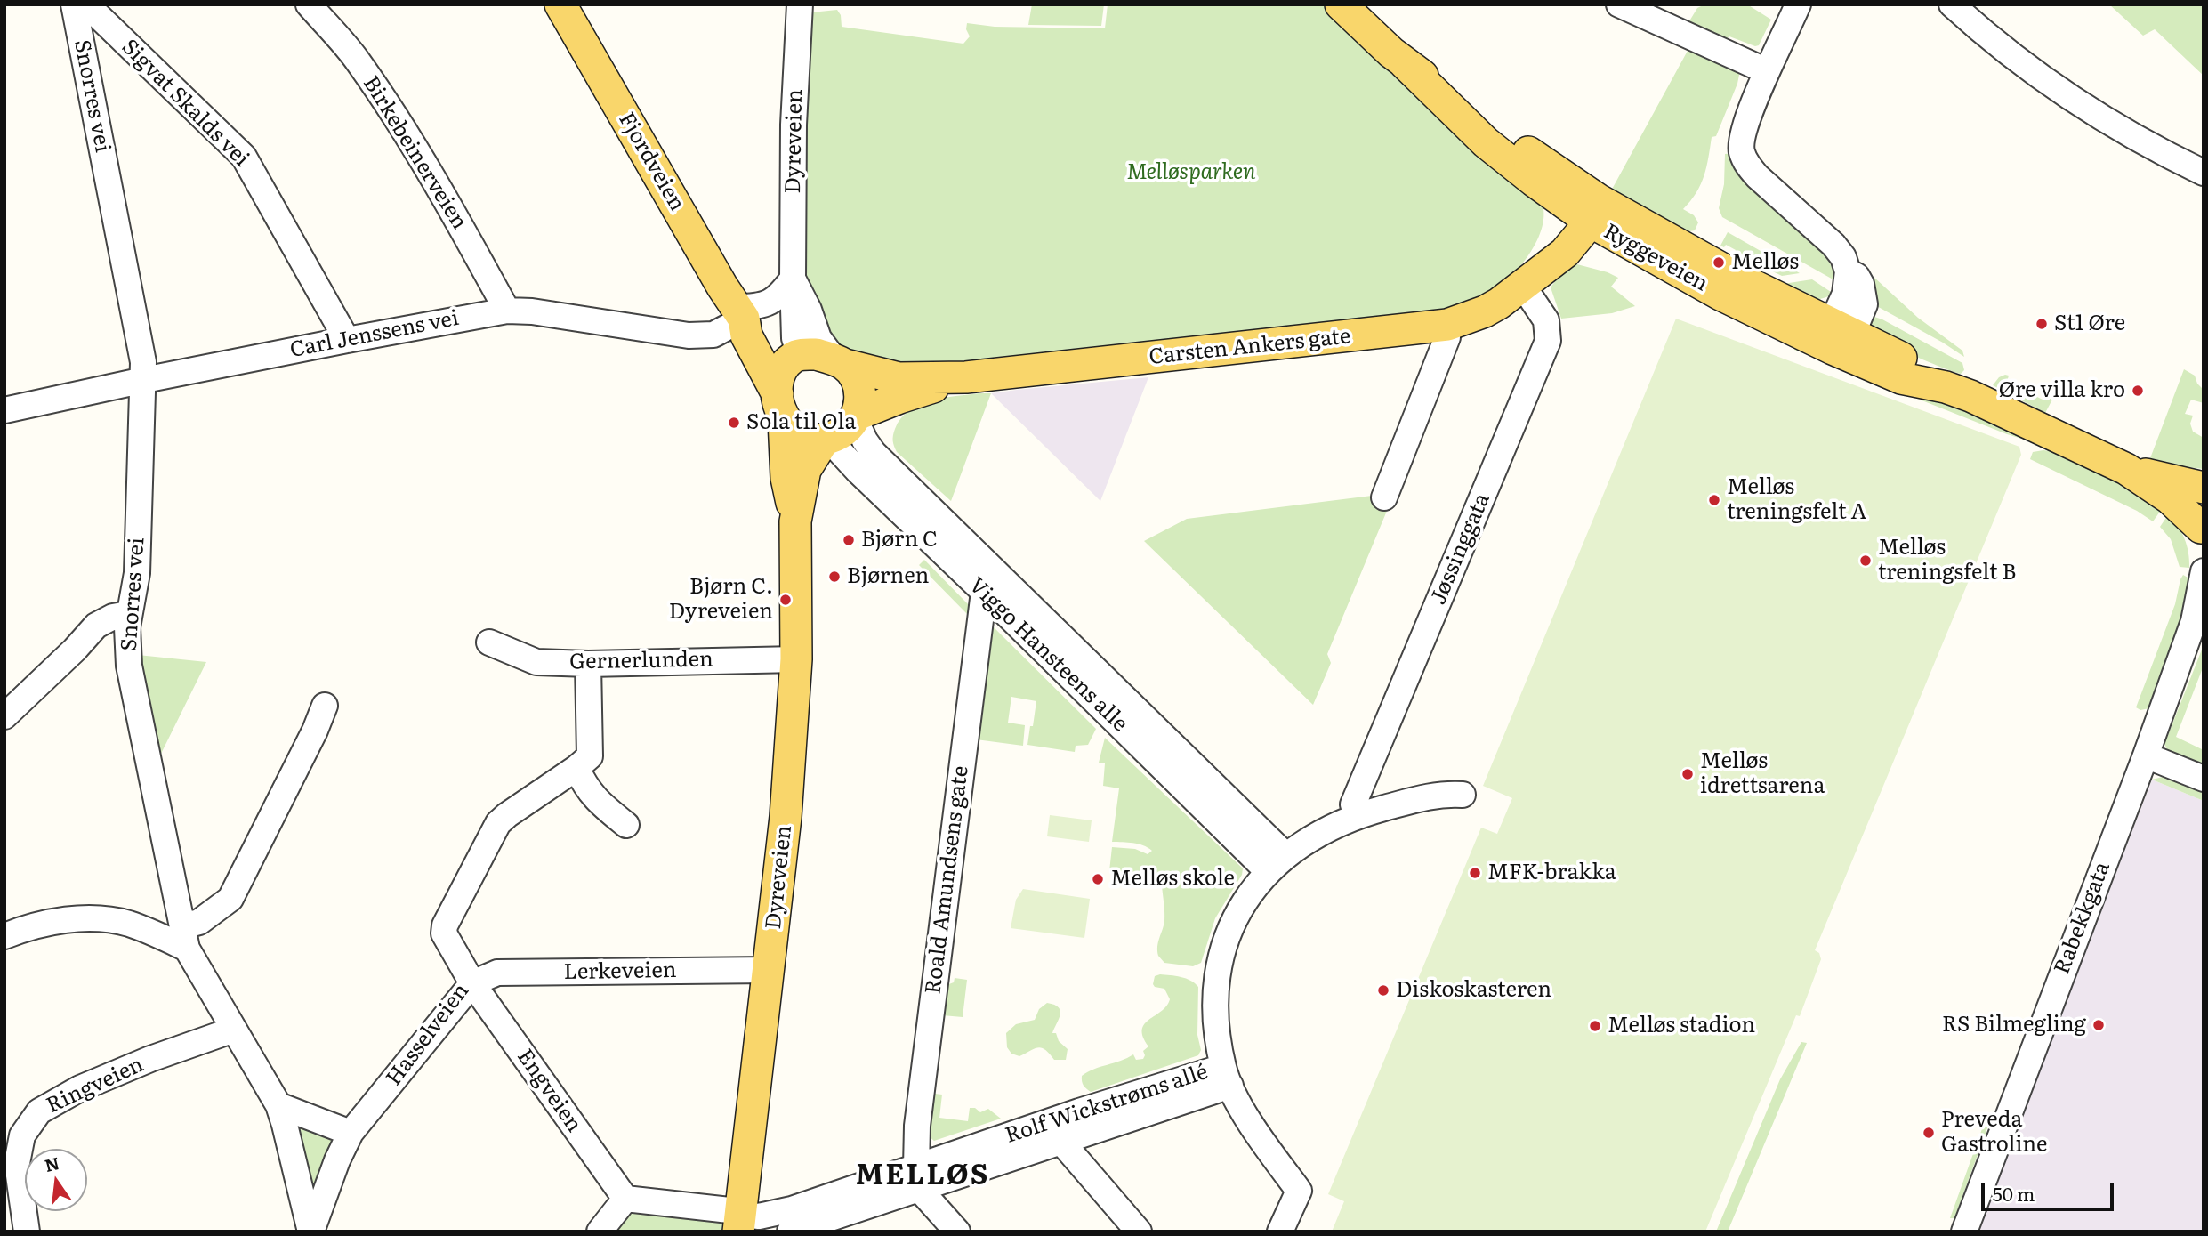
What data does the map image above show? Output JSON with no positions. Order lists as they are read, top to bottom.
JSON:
{
  "streets": {
    "main road": [
      "Dyreveien",
      "Fjordveien",
      "Ryggeveien",
      "Carsten Ankers gate"
    ],
    "street": [
      "Snorres vei",
      "Sigvat Skalds vei",
      "Birkebeinerveien",
      "Carl Jenssens vei",
      "Jøssinggata",
      "Viggo Hansteens alle",
      "Gernerlunden",
      "Roald Amundsens gate",
      "Rabekkgata",
      "Lerkeveien",
      "Hasselveien",
      "Ringveien",
      "Engveien",
      "Rolf Wickstrøms allé"
    ]
  },
  "crossings": [
    ["Snorres vei", "Carl Jenssens vei"],
    ["Snorres vei", "Hasselveien"],
    ["Snorres vei", "Ringveien"],
    ["Sigvat Skalds vei", "Carl Jenssens vei"],
    ["Dyreveien", "Fjordveien"],
    ["Dyreveien", "Carsten Ankers gate"],
    ["Dyreveien", "Viggo Hansteens alle"],
    ["Dyreveien", "Gernerlunden"],
    ["Dyreveien", "Lerkeveien"],
    ["Dyreveien", "Rolf Wickstrøms allé"],
    ["Birkebeinerveien", "Carl Jenssens vei"],
    ["Fjordveien", "Carl Jenssens vei"],
    ["Fjordveien", "Carsten Ankers gate"],
    ["Fjordveien", "Viggo Hansteens alle"],
    ["Ryggeveien", "Carsten Ankers gate"],
    ["Carsten Ankers gate", "Jøssinggata"],
    ["Carsten Ankers gate", "Viggo Hansteens alle"],
    ["Viggo Hansteens alle", "Roald Amundsens gate"],
    ["Gernerlunden", "Hasselveien"],
    ["Roald Amundsens gate", "Rolf Wickstrøms allé"],
    ["Lerkeveien", "Hasselveien"],
    ["Lerkeveien", "Engveien"],
    ["Hasselveien", "Engveien"],
    ["Engveien", "Rolf Wickstrøms allé"]
  ],
  "districts": ["MELLØS"],
  "parks": ["Melløsparken"],
  "places": [
    "Melløs",
    "St1 Øre",
    "Øre villa kro",
    "Sola til Ola",
    "Melløs treningsfelt A",
    "Bjørn C",
    "Melløs treningsfelt B",
    "Bjørnen",
    "Bjørn C. Dyreveien",
    "Melløs idrettsarena",
    "MFK-brakka",
    "Melløs skole",
    "Diskoskasteren",
    "RS Bilmegling",
    "Melløs stadion",
    "Preveda Gastroline"
  ],
  "scale_bar": "50 m",
  "north": "top"
}
